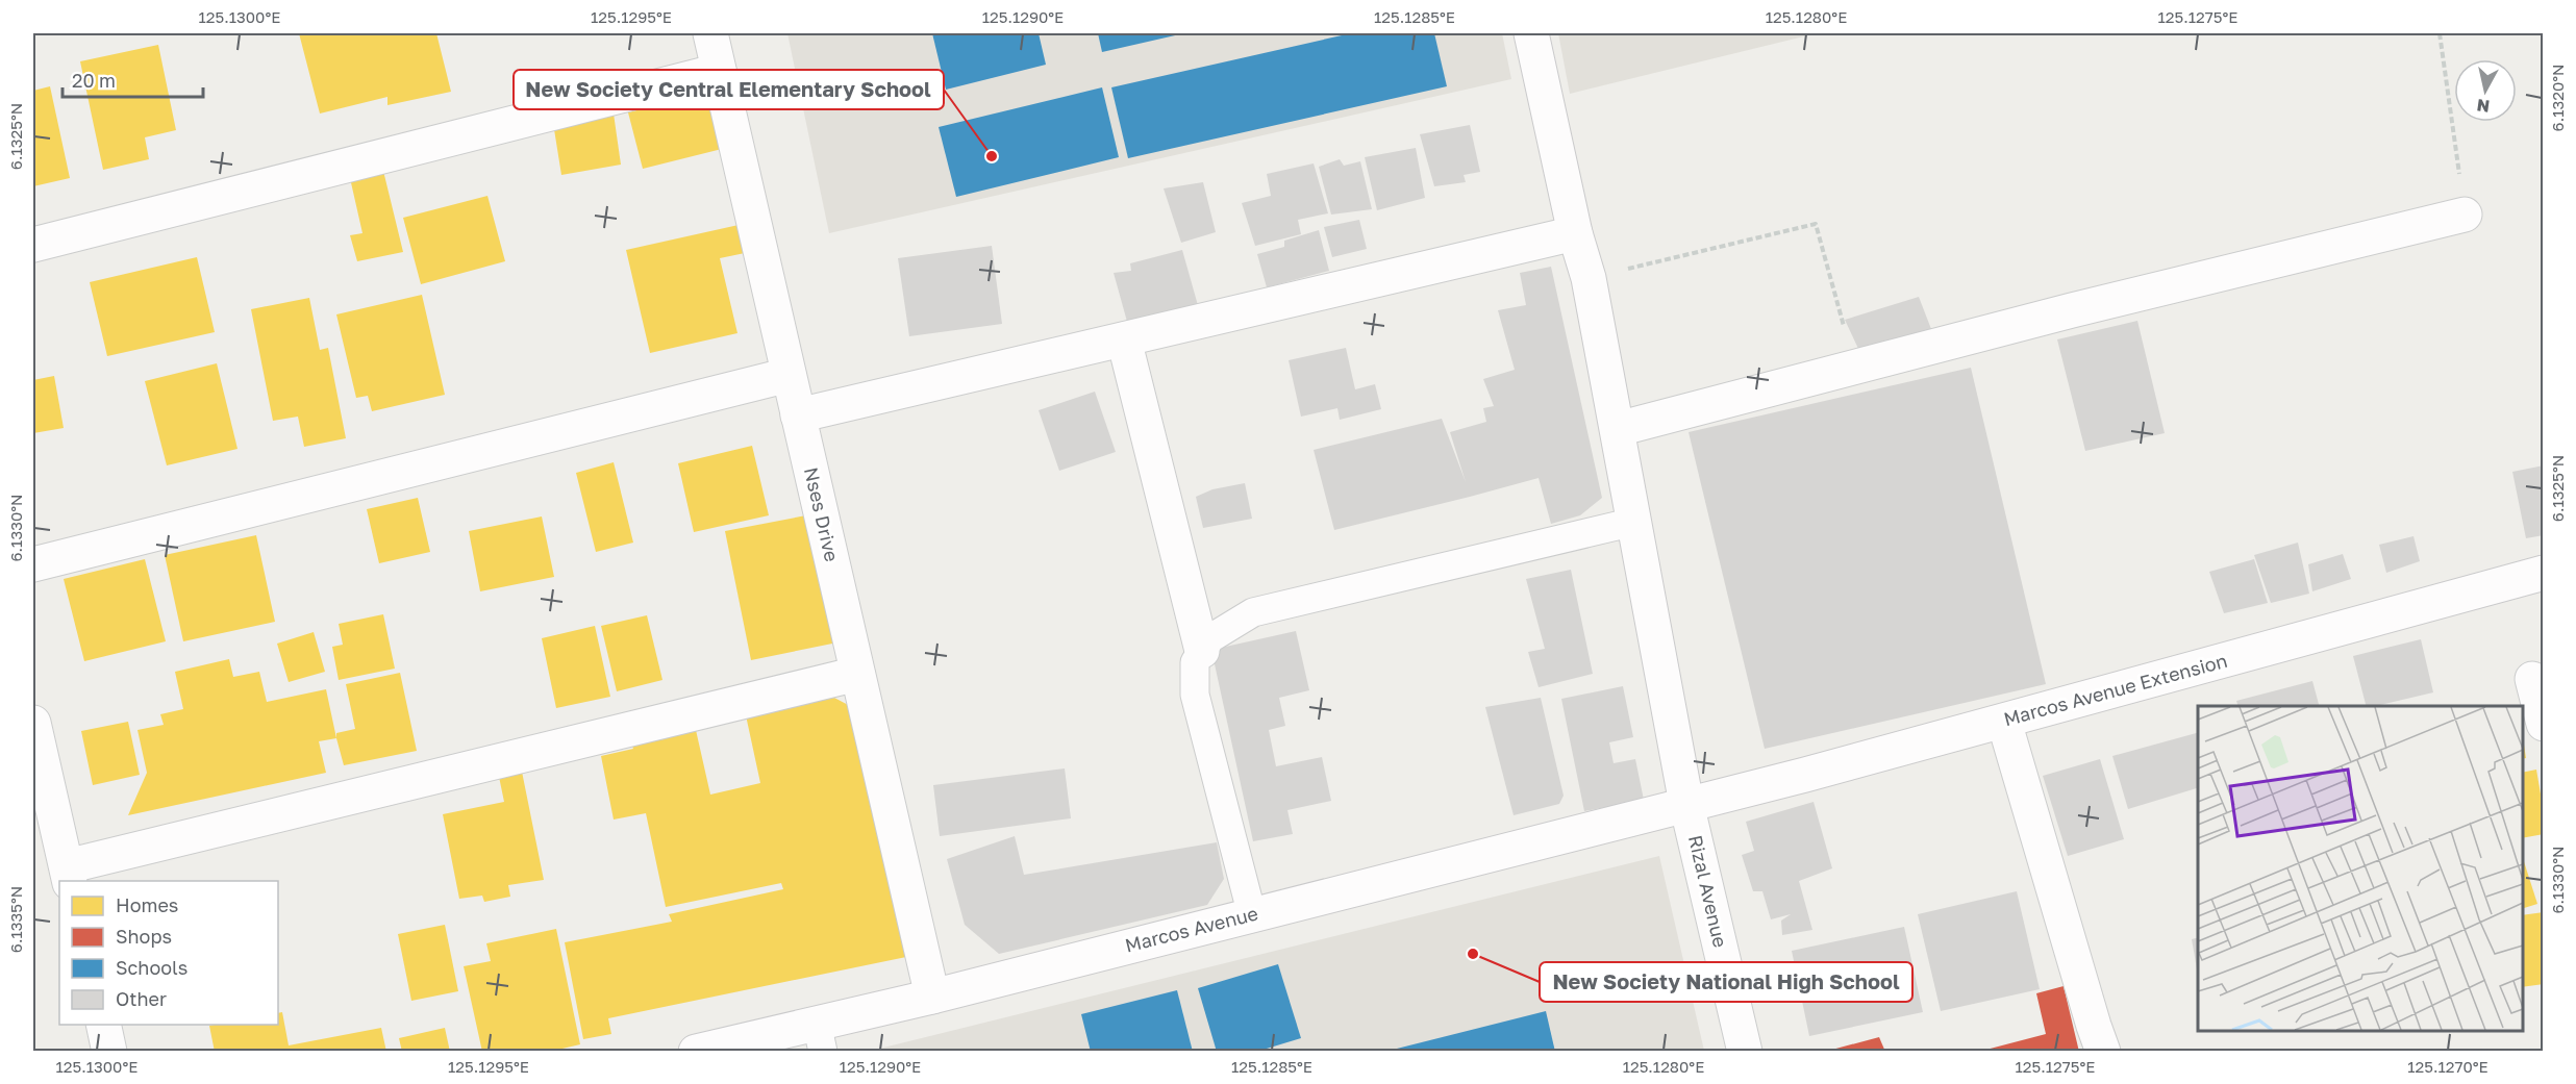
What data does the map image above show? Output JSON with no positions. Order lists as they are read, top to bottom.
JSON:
{
  "streets": {
    "street": [
      "Nses Drive",
      "Marcos Avenue Extension",
      "Rizal Avenue",
      "Marcos Avenue"
    ]
  },
  "crossings": [
    ["Nses Drive", "Marcos Avenue"],
    ["Marcos Avenue Extension", "Rizal Avenue"],
    ["Marcos Avenue Extension", "Marcos Avenue"],
    ["Rizal Avenue", "Marcos Avenue"]
  ],
  "places": ["New Society Central Elementary School", "New Society National High School"],
  "legend": [
    "Homes",
    "Shops",
    "Schools",
    "Other"
  ],
  "scale_bar": "20 m",
  "north": "bottom",
  "coordinates": [
    "125.1300°E",
    "125.1295°E",
    "125.1290°E",
    "125.1285°E",
    "125.1280°E",
    "125.1275°E",
    "6.1320°N",
    "6.1325°N",
    "6.1330°N",
    "6.1335°N",
    "125.1270°E"
  ]
}
